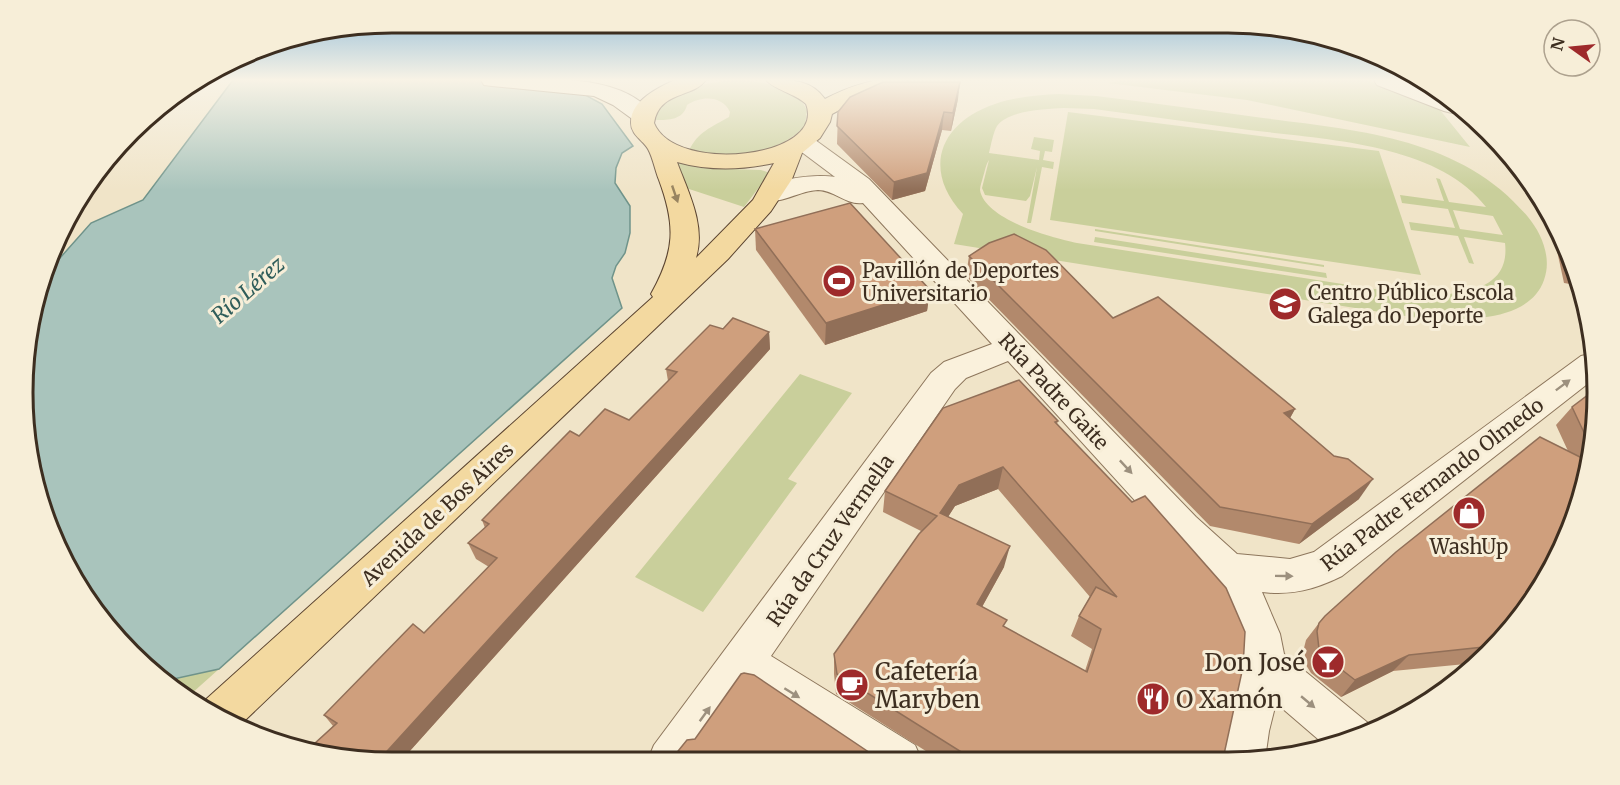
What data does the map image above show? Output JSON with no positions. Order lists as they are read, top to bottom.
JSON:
{
  "streets": {
    "main road": ["Avenida de Bos Aires"],
    "street": ["Rúa Padre Gaite", "Rúa Padre Fernando Olmedo", "Rúa da Cruz Vermella"]
  },
  "crossings": [
    ["Rúa Padre Gaite", "Rúa Padre Fernando Olmedo"],
    ["Rúa Padre Gaite", "Avenida de Bos Aires"],
    ["Rúa Padre Gaite", "Rúa da Cruz Vermella"]
  ],
  "one_way": ["Rúa Padre Gaite", "Rúa Padre Fernando Olmedo"],
  "water": ["Río Lérez"],
  "places": {
    "sports": ["Pavillón de Deportes Universitario"],
    "school or university": ["Centro Público Escola Galega do Deporte"],
    "shop": ["WashUp"],
    "bar": ["Don José"],
    "cafe": ["Cafetería Maryben"],
    "restaurant": ["O Xamón"]
  },
  "north": "left"
}
